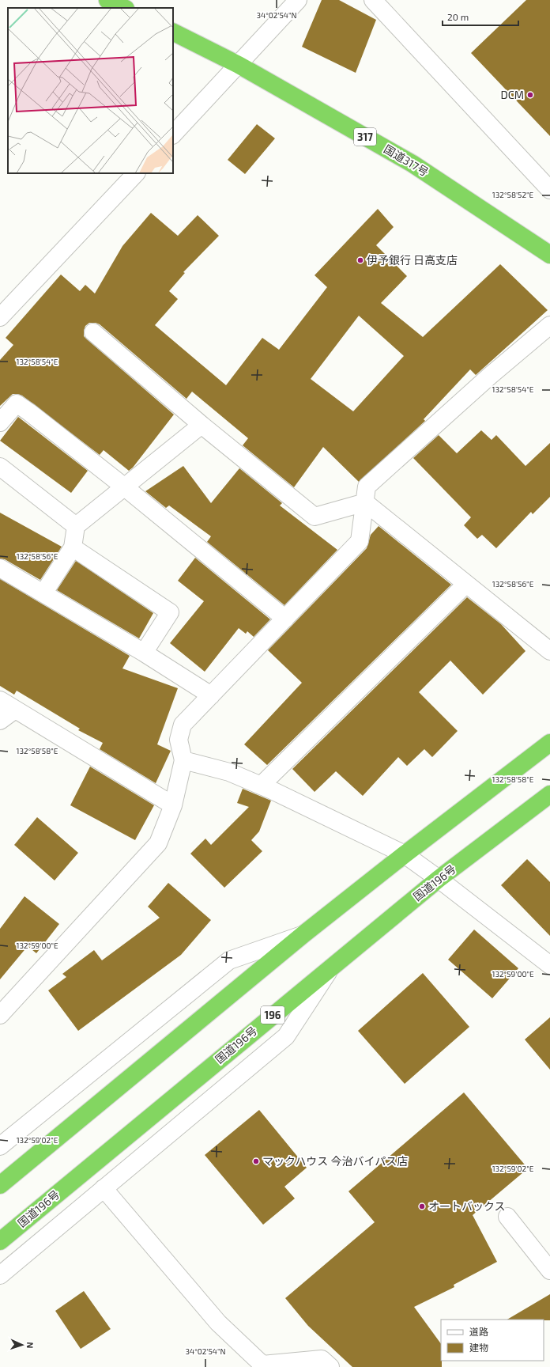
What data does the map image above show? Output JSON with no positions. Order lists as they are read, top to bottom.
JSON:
{
  "streets": {
    "highway": [
      "317",
      "国道317号",
      "国道196号",
      "196"
    ]
  },
  "places": [
    "DCM",
    "伊予銀行 日高支店",
    "マックハウス 今治バイパス店",
    "オートバックス"
  ],
  "legend": ["道路", "建物"],
  "scale_bar": "20 m",
  "north": "right",
  "coordinates": [
    "34°02'54\"N",
    "132°58'52\"E",
    "132°58'54\"E",
    "132°58'56\"E",
    "132°58'58\"E",
    "132°59'00\"E",
    "132°59'02\"E"
  ]
}
